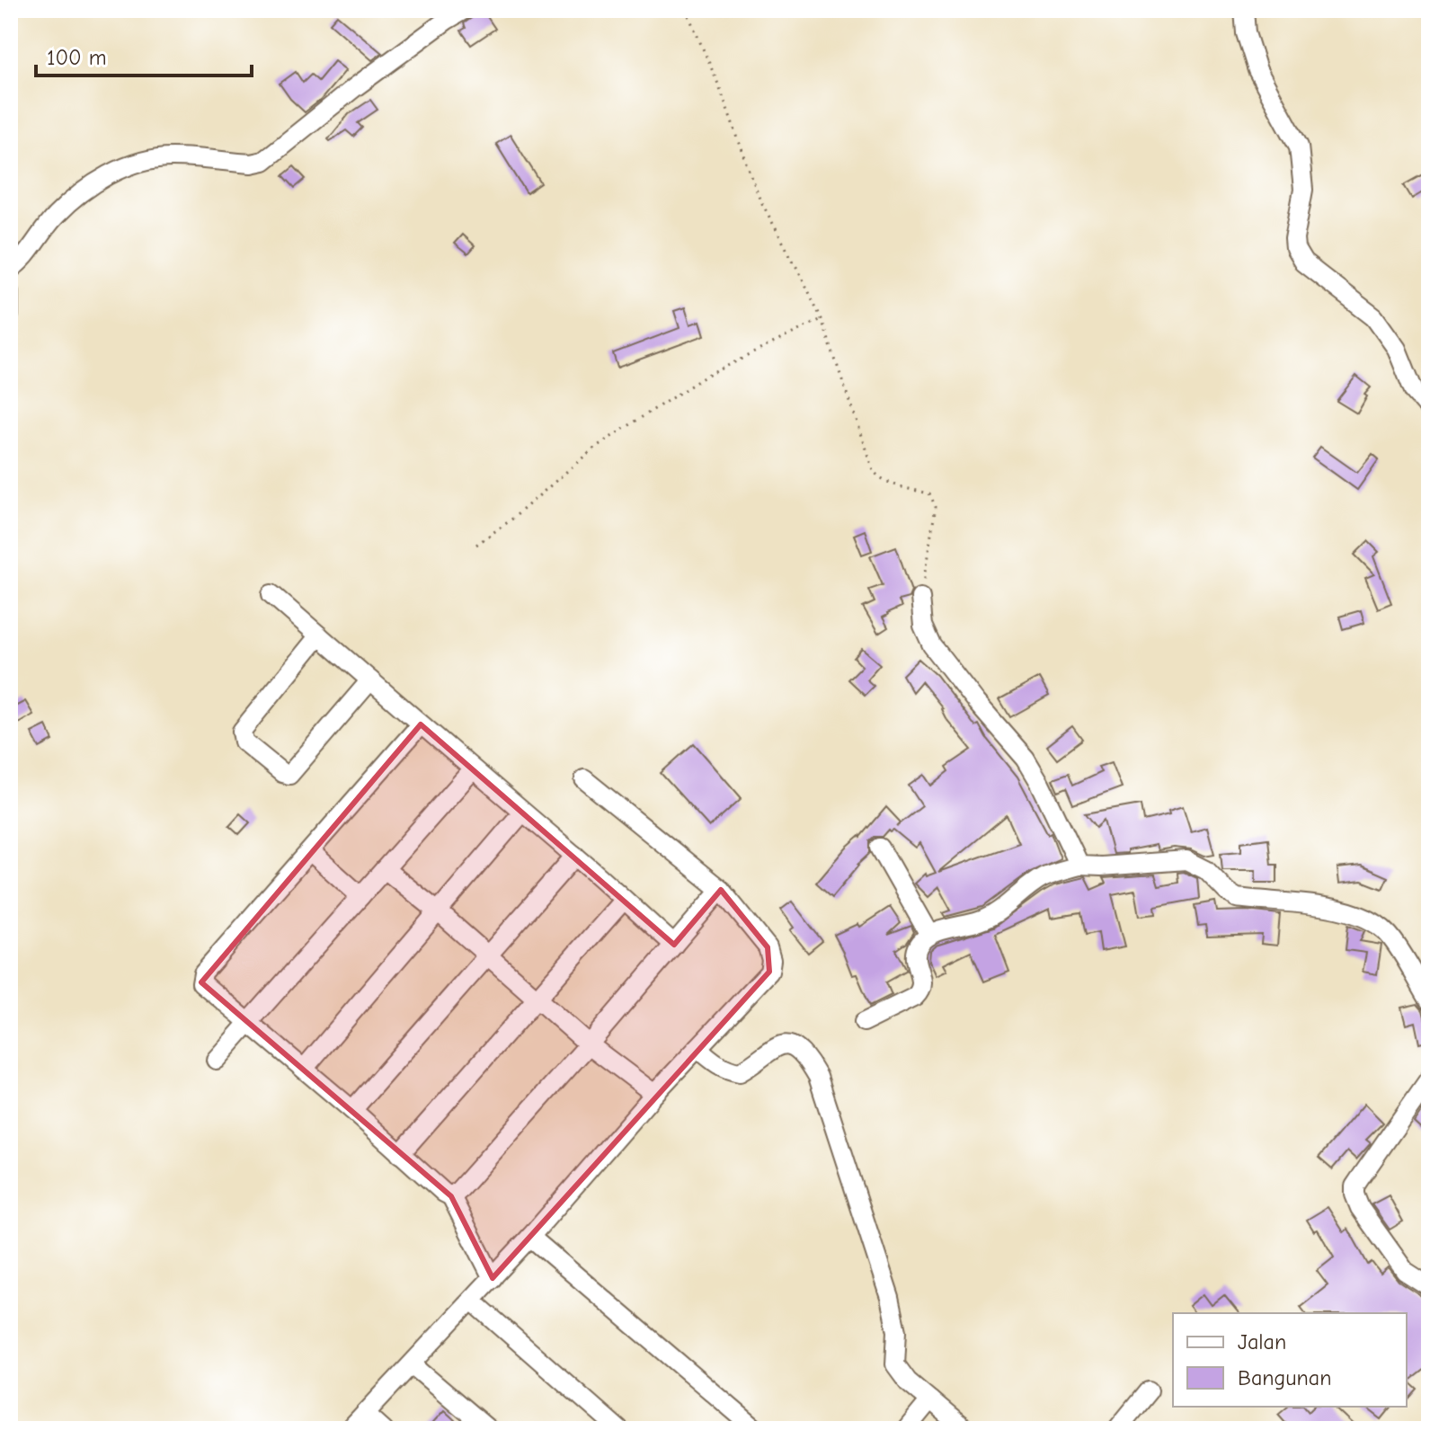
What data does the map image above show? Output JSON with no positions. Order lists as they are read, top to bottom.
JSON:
{
  "legend": ["Jalan", "Bangunan"],
  "scale_bar": "100 m"
}
